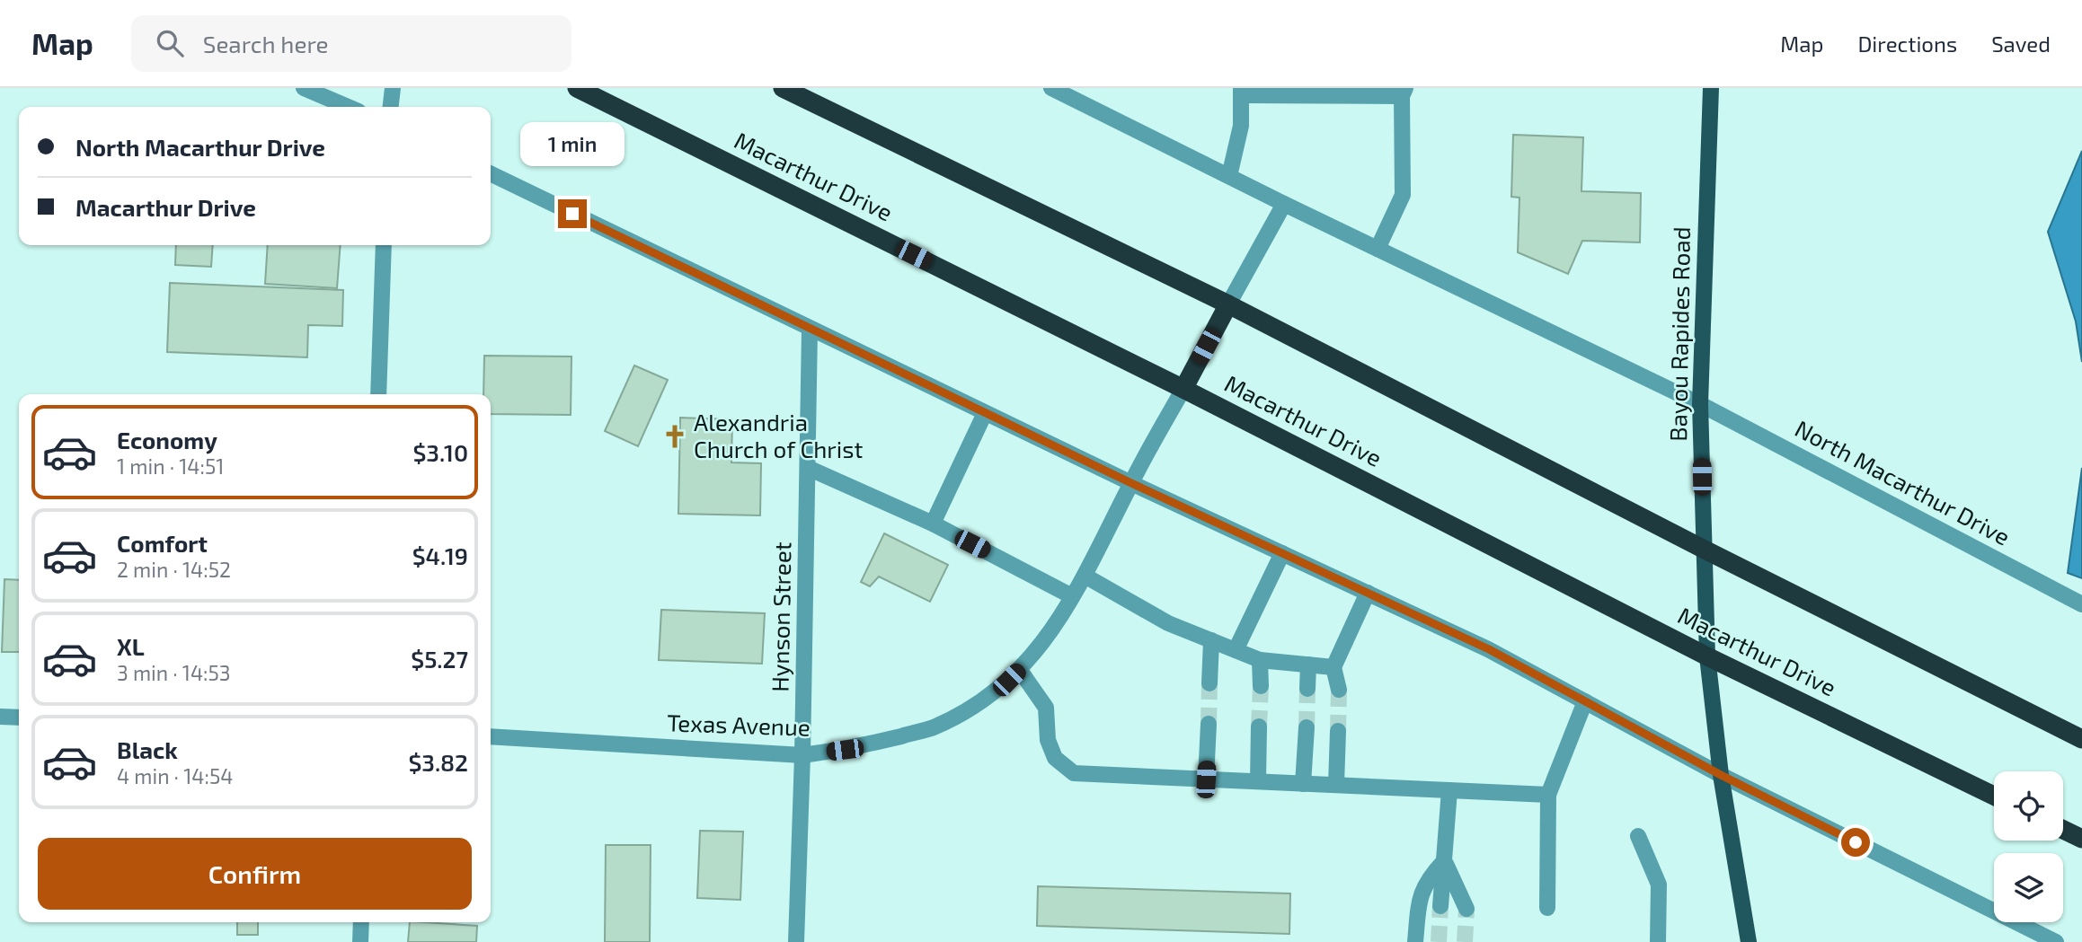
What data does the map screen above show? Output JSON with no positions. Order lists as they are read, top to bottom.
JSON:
{
  "streets": {
    "highway": ["Macarthur Drive"],
    "main road": ["Bayou Rapides Road"],
    "street": ["North Macarthur Drive", "Hynson Street", "Texas Avenue"]
  },
  "crossings": [
    ["Macarthur Drive", "Bayou Rapides Road"],
    ["Macarthur Drive", "Texas Avenue"],
    ["Bayou Rapides Road", "North Macarthur Drive"],
    ["Hynson Street", "Texas Avenue"]
  ],
  "places": {
    "church": ["Alexandria Church of Christ"]
  },
  "page": {
    "header": "Map",
    "search": "Search here",
    "nav": ["Map", "Directions", "Saved"],
    "banner": ["North Macarthur Drive", "Macarthur Drive"],
    "bubble": "1 min",
    "list": [
      {
        "name": "Economy",
        "note": "1 min · 14:51",
        "value": "$3.10"
      },
      {
        "name": "Comfort",
        "note": "2 min · 14:52",
        "value": "$4.19"
      },
      {
        "name": "XL",
        "note": "3 min · 14:53",
        "value": "$5.27"
      },
      {
        "name": "Black",
        "note": "4 min · 14:54",
        "value": "$3.82"
      }
    ],
    "buttons": "Confirm"
  }
}
